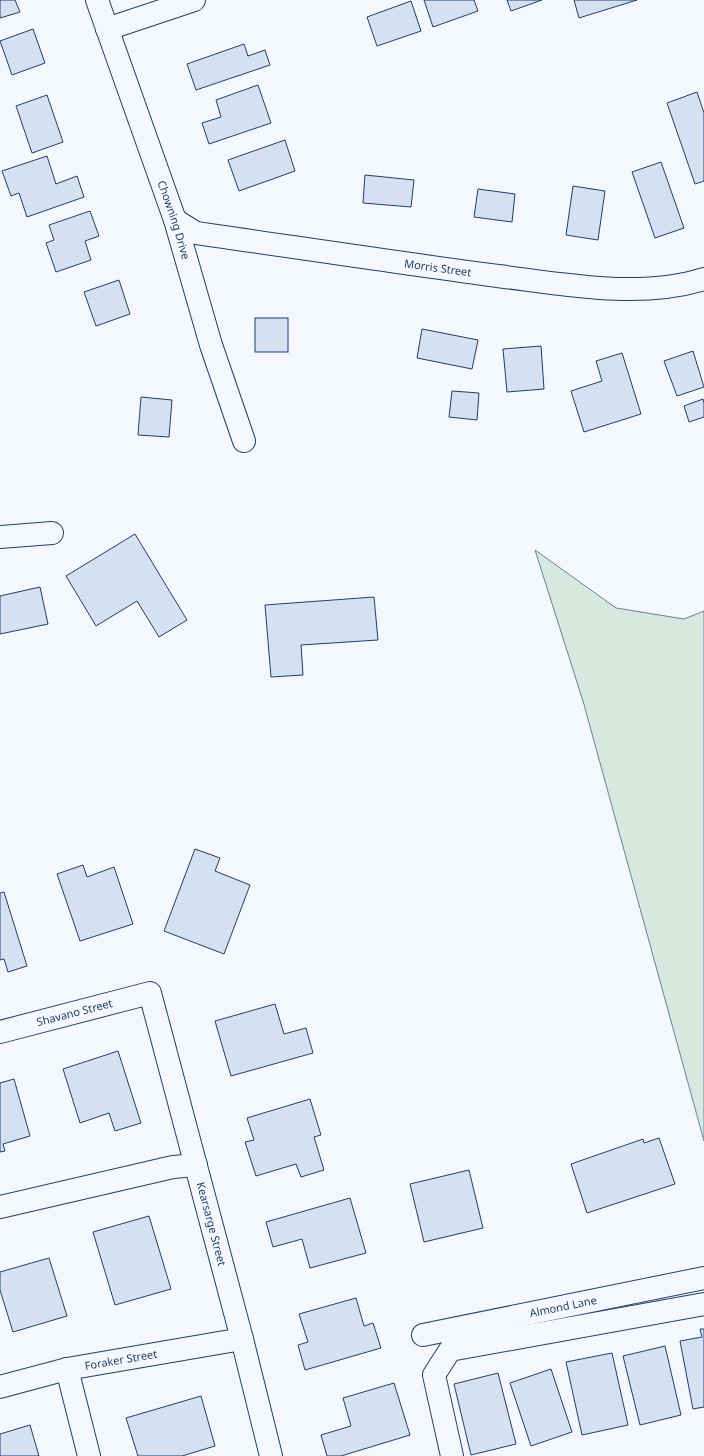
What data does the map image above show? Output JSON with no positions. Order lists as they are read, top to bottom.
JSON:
{
  "streets": {
    "street": [
      "Chowning Drive",
      "Morris Street",
      "Shavano Street",
      "Kearsarge Street",
      "Almond Lane",
      "Foraker Street"
    ]
  },
  "crossings": [
    ["Chowning Drive", "Morris Street"],
    ["Shavano Street", "Kearsarge Street"],
    ["Kearsarge Street", "Foraker Street"]
  ]
}
